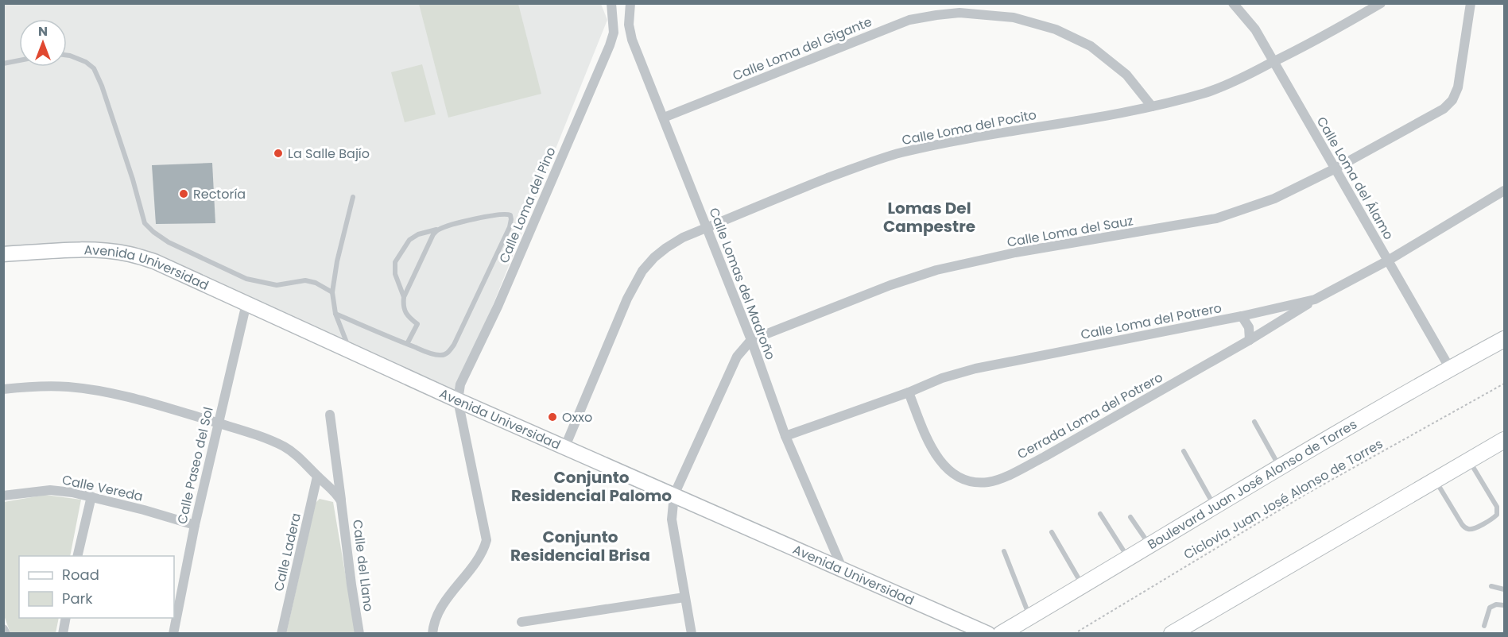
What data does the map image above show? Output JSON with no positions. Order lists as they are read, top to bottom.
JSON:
{
  "streets": {
    "main road": ["Boulevard Juan José Alonso de Torres"],
    "street": [
      "Calle Loma del Gigante",
      "Calle Loma del Pocito",
      "Calle Loma del Álamo",
      "Calle Loma del Pino",
      "Calle Loma del Sauz",
      "Avenida Universidad",
      "Calle Lomas del Madroño",
      "Calle Loma del Potrero",
      "Cerrada Loma del Potrero",
      "Calle Paseo del Sol",
      "Calle Vereda",
      "Calle Ladera",
      "Calle del Llano"
    ],
    "path": ["Ciclovia Juan José Alonso de Torres"]
  },
  "crossings": [
    ["Calle Loma del Gigante", "Calle Loma del Pocito"],
    ["Calle Loma del Gigante", "Calle Lomas del Madroño"],
    ["Calle Loma del Pocito", "Calle Loma del Álamo"],
    ["Calle Loma del Pocito", "Avenida Universidad"],
    ["Calle Loma del Pocito", "Calle Lomas del Madroño"],
    ["Calle Loma del Álamo", "Calle Loma del Sauz"],
    ["Calle Loma del Álamo", "Calle Loma del Potrero"],
    ["Calle Loma del Álamo", "Boulevard Juan José Alonso de Torres"],
    ["Calle Loma del Pino", "Avenida Universidad"],
    ["Calle Loma del Sauz", "Avenida Universidad"],
    ["Calle Loma del Sauz", "Calle Lomas del Madroño"],
    ["Avenida Universidad", "Calle Lomas del Madroño"],
    ["Avenida Universidad", "Calle Paseo del Sol"],
    ["Calle Lomas del Madroño", "Calle Loma del Potrero"],
    ["Calle Loma del Potrero", "Cerrada Loma del Potrero"],
    ["Calle Paseo del Sol", "Calle Vereda"]
  ],
  "districts": ["Lomas Del Campestre", "Conjunto Residencial Palomo", "Conjunto Residencial Brisa"],
  "places": ["La Salle Bajío", "Rectoría", "Oxxo"],
  "legend": ["Road", "Park"],
  "north": "top"
}
